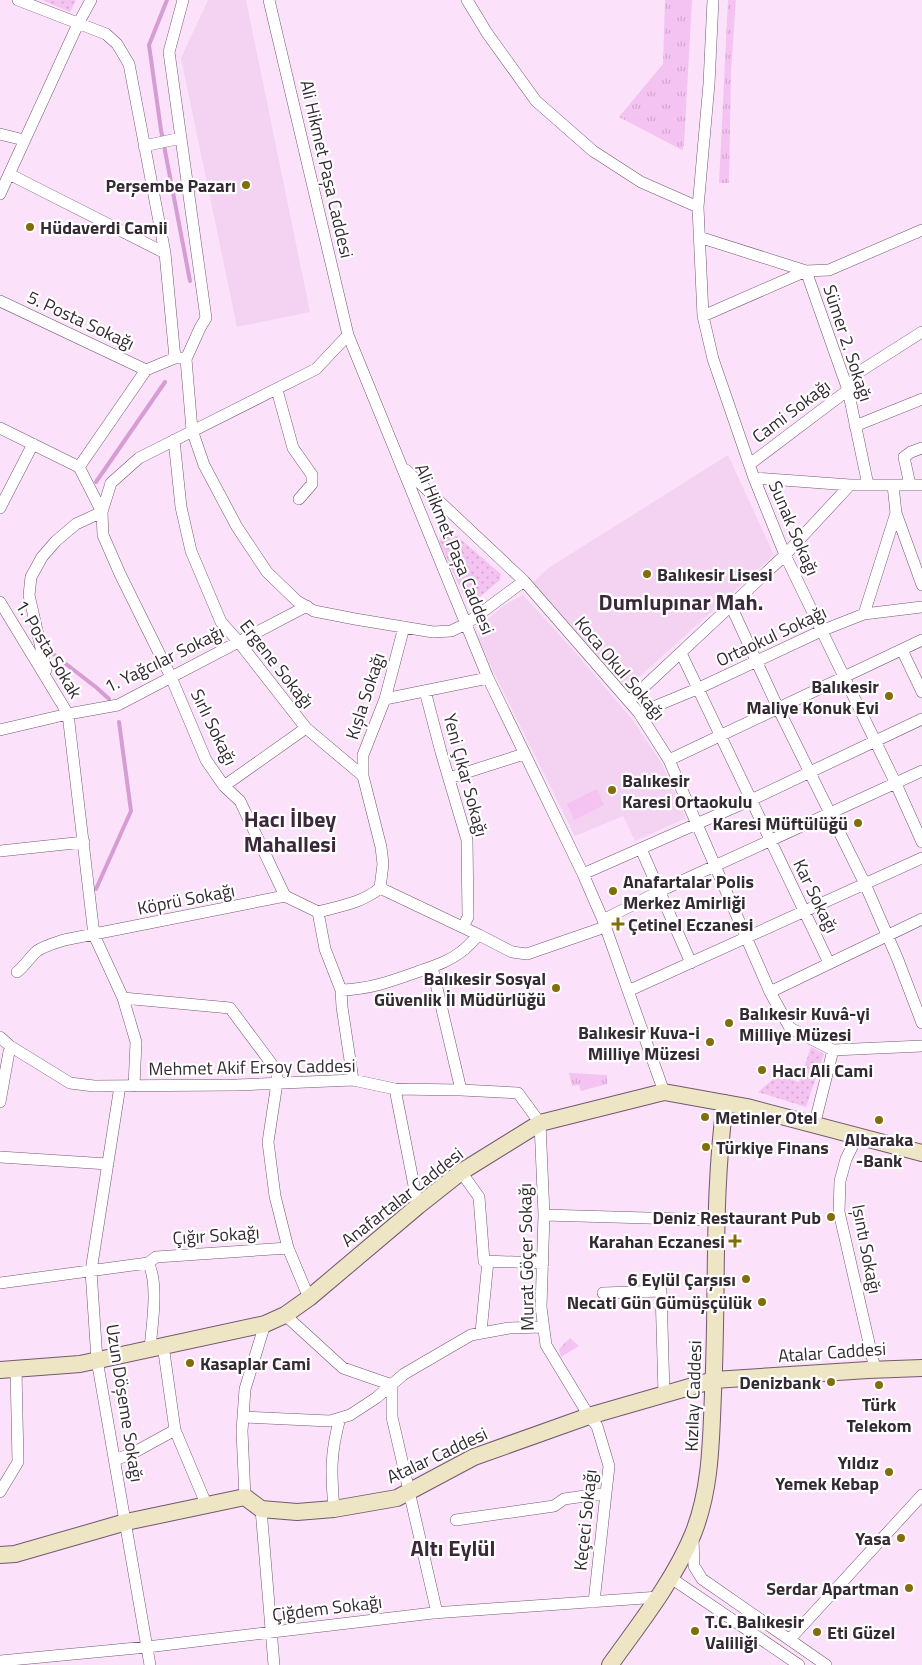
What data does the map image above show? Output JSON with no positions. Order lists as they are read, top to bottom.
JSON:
{
  "streets": {
    "main road": ["Anafartalar Caddesi", "Atalar Caddesi", "Kızılay Caddesi"],
    "street": [
      "Ali Hikmet Paşa Caddesi",
      "5. Posta Sokağı",
      "Sümer 2. Sokağı",
      "Cami Sokağı",
      "Sunak Sokağı",
      "Ortaokul Sokağı",
      "1. Posta Sokak",
      "1. Yağcılar Sokağı",
      "Ergene Sokağı",
      "Koca Okul Sokağı",
      "Kışla Sokağı",
      "Sırlı Sokağı",
      "Yeni Çıkar Sokağı",
      "Kar Sokağı",
      "Köprü Sokağı",
      "Mehmet Akif Ersoy Caddesi",
      "Çığır Sokağı",
      "Işıntı Sokağı",
      "Murat Göçer Sokağı",
      "Uzun Döşeme Sokağı",
      "Keçeci Sokağı",
      "Çiğdem Sokağı"
    ]
  },
  "crossings": [
    ["Ali Hikmet Paşa Caddesi", "Koca Okul Sokağı"],
    ["Ali Hikmet Paşa Caddesi", "Anafartalar Caddesi"],
    ["Sümer 2. Sokağı", "Cami Sokağı"],
    ["Cami Sokağı", "Sunak Sokağı"],
    ["Sunak Sokağı", "Ortaokul Sokağı"],
    ["Ortaokul Sokağı", "Koca Okul Sokağı"],
    ["Ortaokul Sokağı", "Kar Sokağı"],
    ["1. Posta Sokak", "1. Yağcılar Sokağı"],
    ["1. Yağcılar Sokağı", "Ergene Sokağı"],
    ["1. Yağcılar Sokağı", "Sırlı Sokağı"],
    ["Ergene Sokağı", "Kışla Sokağı"],
    ["Sırlı Sokağı", "Köprü Sokağı"],
    ["Mehmet Akif Ersoy Caddesi", "Anafartalar Caddesi"],
    ["Mehmet Akif Ersoy Caddesi", "Murat Göçer Sokağı"],
    ["Mehmet Akif Ersoy Caddesi", "Uzun Döşeme Sokağı"],
    ["Anafartalar Caddesi", "Işıntı Sokağı"],
    ["Anafartalar Caddesi", "Murat Göçer Sokağı"],
    ["Anafartalar Caddesi", "Kızılay Caddesi"],
    ["Anafartalar Caddesi", "Uzun Döşeme Sokağı"],
    ["Çığır Sokağı", "Uzun Döşeme Sokağı"],
    ["Işıntı Sokağı", "Atalar Caddesi"],
    ["Murat Göçer Sokağı", "Atalar Caddesi"],
    ["Murat Göçer Sokağı", "Keçeci Sokağı"],
    ["Atalar Caddesi", "Kızılay Caddesi"],
    ["Atalar Caddesi", "Keçeci Sokağı"],
    ["Kızılay Caddesi", "Çiğdem Sokağı"],
    ["Uzun Döşeme Sokağı", "Çiğdem Sokağı"],
    ["Keçeci Sokağı", "Çiğdem Sokağı"]
  ],
  "districts": ["Dumlupınar Mah.", "Hacı İlbey Mahallesi", "Altı Eylül"],
  "places": {
    "other": [
      "Perşembe Pazarı",
      "Hüdaverdi Camii",
      "Balıkesir Lisesi",
      "Balıkesir Maliye Konuk Evi",
      "Balıkesir Karesi Ortaokulu",
      "Karesi Müftülüğü",
      "Anafartalar Polis Merkez Amirliği",
      "Balıkesir Sosyal Güvenlik İl Müdürlüğü",
      "Balıkesir Kuvâ-yi Milliye Müzesi",
      "Balıkesir Kuva-i Milliye Müzesi",
      "Hacı Ali Cami",
      "Metinler Otel",
      "Albaraka -Bank",
      "Türkiye Finans",
      "Deniz Restaurant Pub",
      "6 Eylül Çarşısı",
      "Necati Gün Gümüşçülük",
      "Kasaplar Cami",
      "Denizbank",
      "Türk Telekom",
      "Yıldız Yemek Kebap",
      "Yasa",
      "Serdar Apartman",
      "T.C. Balıkesir Valiliği",
      "Eti Güzel"
    ],
    "health": ["Çetinel Eczanesi", "Karahan Eczanesi"]
  }
}
